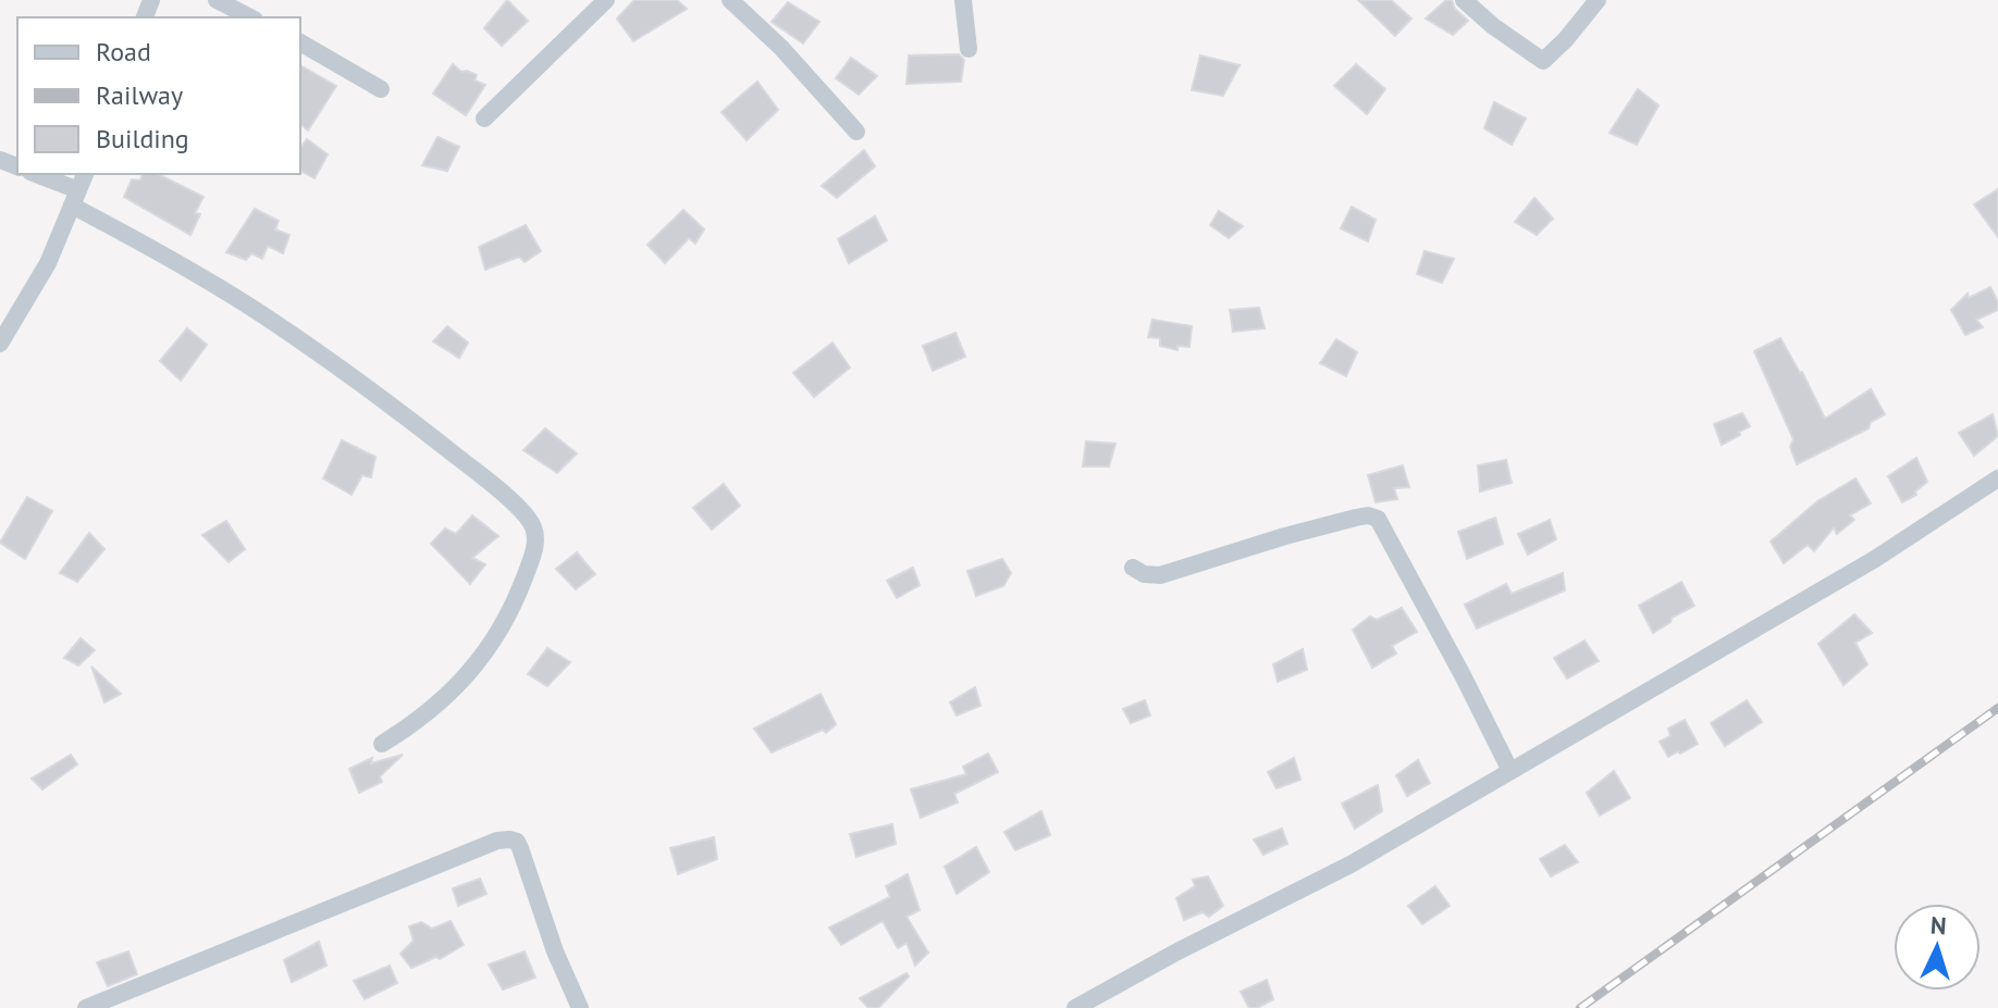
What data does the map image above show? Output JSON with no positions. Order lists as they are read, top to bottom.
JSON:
{
  "legend": ["Road", "Railway", "Building"],
  "north": "top"
}
